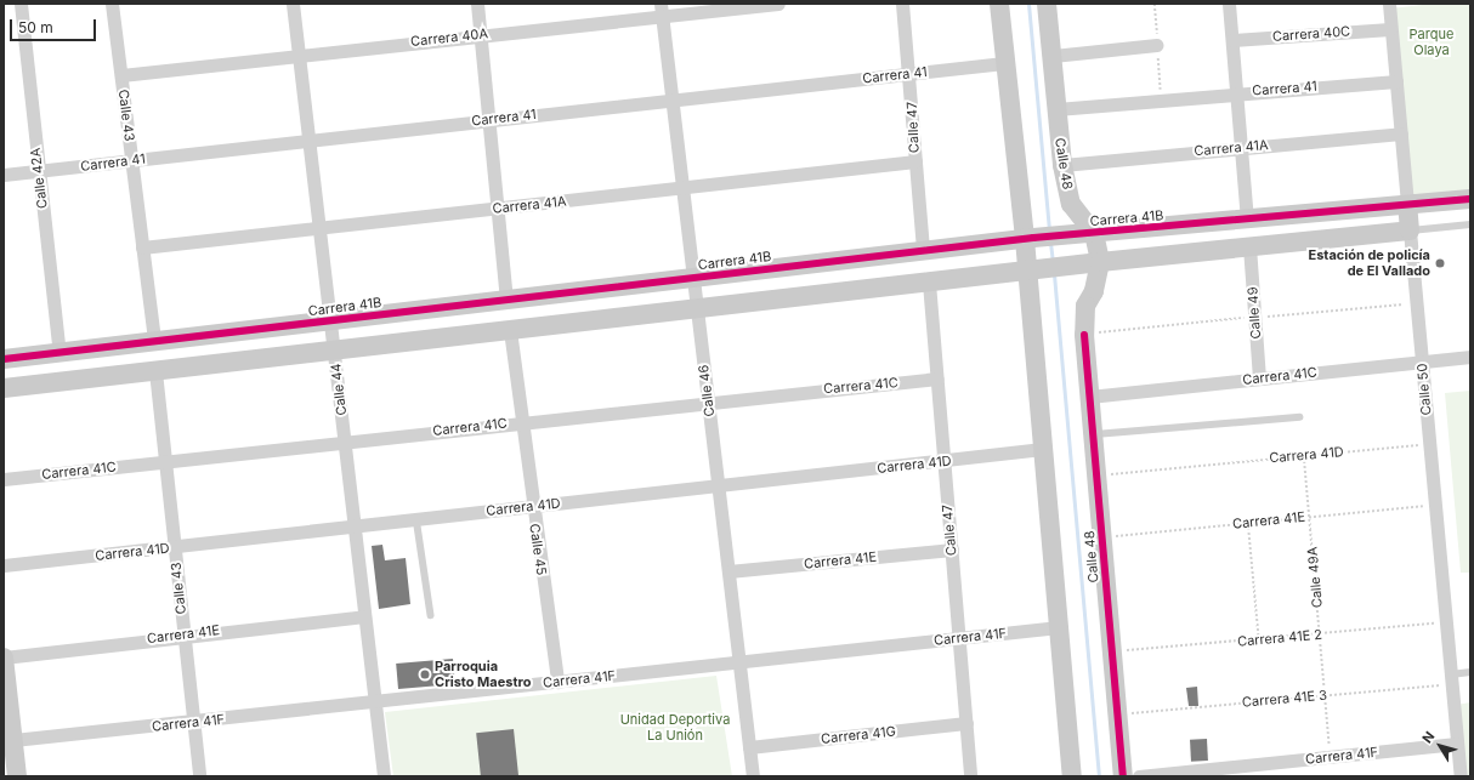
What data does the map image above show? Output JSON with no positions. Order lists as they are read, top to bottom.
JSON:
{
  "streets": {
    "street": [
      "Carrera 40C",
      "Carrera 40A",
      "Carrera 41",
      "Calle 43",
      "Calle 47",
      "Carrera 41A",
      "Calle 48",
      "Calle 42A",
      "Carrera 41B",
      "Calle 49",
      "Carrera 41C",
      "Calle 44",
      "Calle 50",
      "Calle 46",
      "Carrera 41D",
      "Carrera 41E",
      "Calle 45",
      "Carrera 41F",
      "Carrera 41G"
    ],
    "path": ["Calle 49A", "Carrera 41E 2", "Carrera 41E 3"]
  },
  "crossings": [
    ["Carrera 40C", "Calle 50"],
    ["Carrera 40A", "Calle 43"],
    ["Carrera 40A", "Calle 44"],
    ["Carrera 40A", "Calle 46"],
    ["Carrera 41", "Calle 43"],
    ["Carrera 41", "Calle 47"],
    ["Carrera 41", "Calle 48"],
    ["Carrera 41", "Calle 42A"],
    ["Carrera 41", "Calle 44"],
    ["Carrera 41", "Calle 50"],
    ["Carrera 41", "Calle 46"],
    ["Calle 43", "Carrera 41A"],
    ["Calle 43", "Carrera 41B"],
    ["Calle 43", "Carrera 41C"],
    ["Calle 43", "Carrera 41D"],
    ["Calle 43", "Carrera 41E"],
    ["Calle 43", "Carrera 41F"],
    ["Calle 47", "Carrera 41A"],
    ["Calle 47", "Carrera 41B"],
    ["Calle 47", "Carrera 41C"],
    ["Calle 47", "Carrera 41D"],
    ["Calle 47", "Carrera 41E"],
    ["Calle 47", "Carrera 41F"],
    ["Calle 47", "Carrera 41G"],
    ["Carrera 41A", "Calle 48"],
    ["Carrera 41A", "Calle 44"],
    ["Carrera 41A", "Calle 50"],
    ["Carrera 41A", "Calle 46"],
    ["Calle 48", "Carrera 41B"],
    ["Calle 48", "Carrera 41C"],
    ["Calle 48", "Carrera 41D"],
    ["Calle 48", "Carrera 41E"],
    ["Calle 48", "Carrera 41E 2"],
    ["Calle 48", "Carrera 41E 3"],
    ["Calle 42A", "Carrera 41B"],
    ["Carrera 41B", "Calle 44"],
    ["Carrera 41B", "Calle 50"],
    ["Carrera 41B", "Calle 46"],
    ["Calle 49", "Carrera 41C"],
    ["Carrera 41C", "Calle 44"],
    ["Carrera 41C", "Calle 50"],
    ["Carrera 41C", "Calle 46"],
    ["Carrera 41C", "Calle 45"],
    ["Calle 44", "Carrera 41D"],
    ["Calle 44", "Carrera 41E"],
    ["Calle 44", "Carrera 41F"],
    ["Calle 50", "Carrera 41D"],
    ["Calle 50", "Carrera 41E"],
    ["Calle 50", "Carrera 41F"],
    ["Calle 50", "Carrera 41E 2"],
    ["Calle 50", "Carrera 41E 3"],
    ["Calle 46", "Carrera 41D"],
    ["Calle 46", "Carrera 41E"],
    ["Calle 46", "Carrera 41F"],
    ["Calle 46", "Carrera 41G"],
    ["Carrera 41D", "Calle 45"],
    ["Carrera 41D", "Calle 49A"],
    ["Carrera 41E", "Calle 49A"],
    ["Calle 45", "Carrera 41F"],
    ["Calle 49A", "Carrera 41F"],
    ["Calle 49A", "Carrera 41E 2"],
    ["Calle 49A", "Carrera 41E 3"]
  ],
  "parks": ["Parque Olaya", "Unidad Deportiva La Unión"],
  "places": ["Estación de policía de El Vallado", "Parroquia Cristo Maestro"],
  "scale_bar": "50 m",
  "north": "top left"
}
